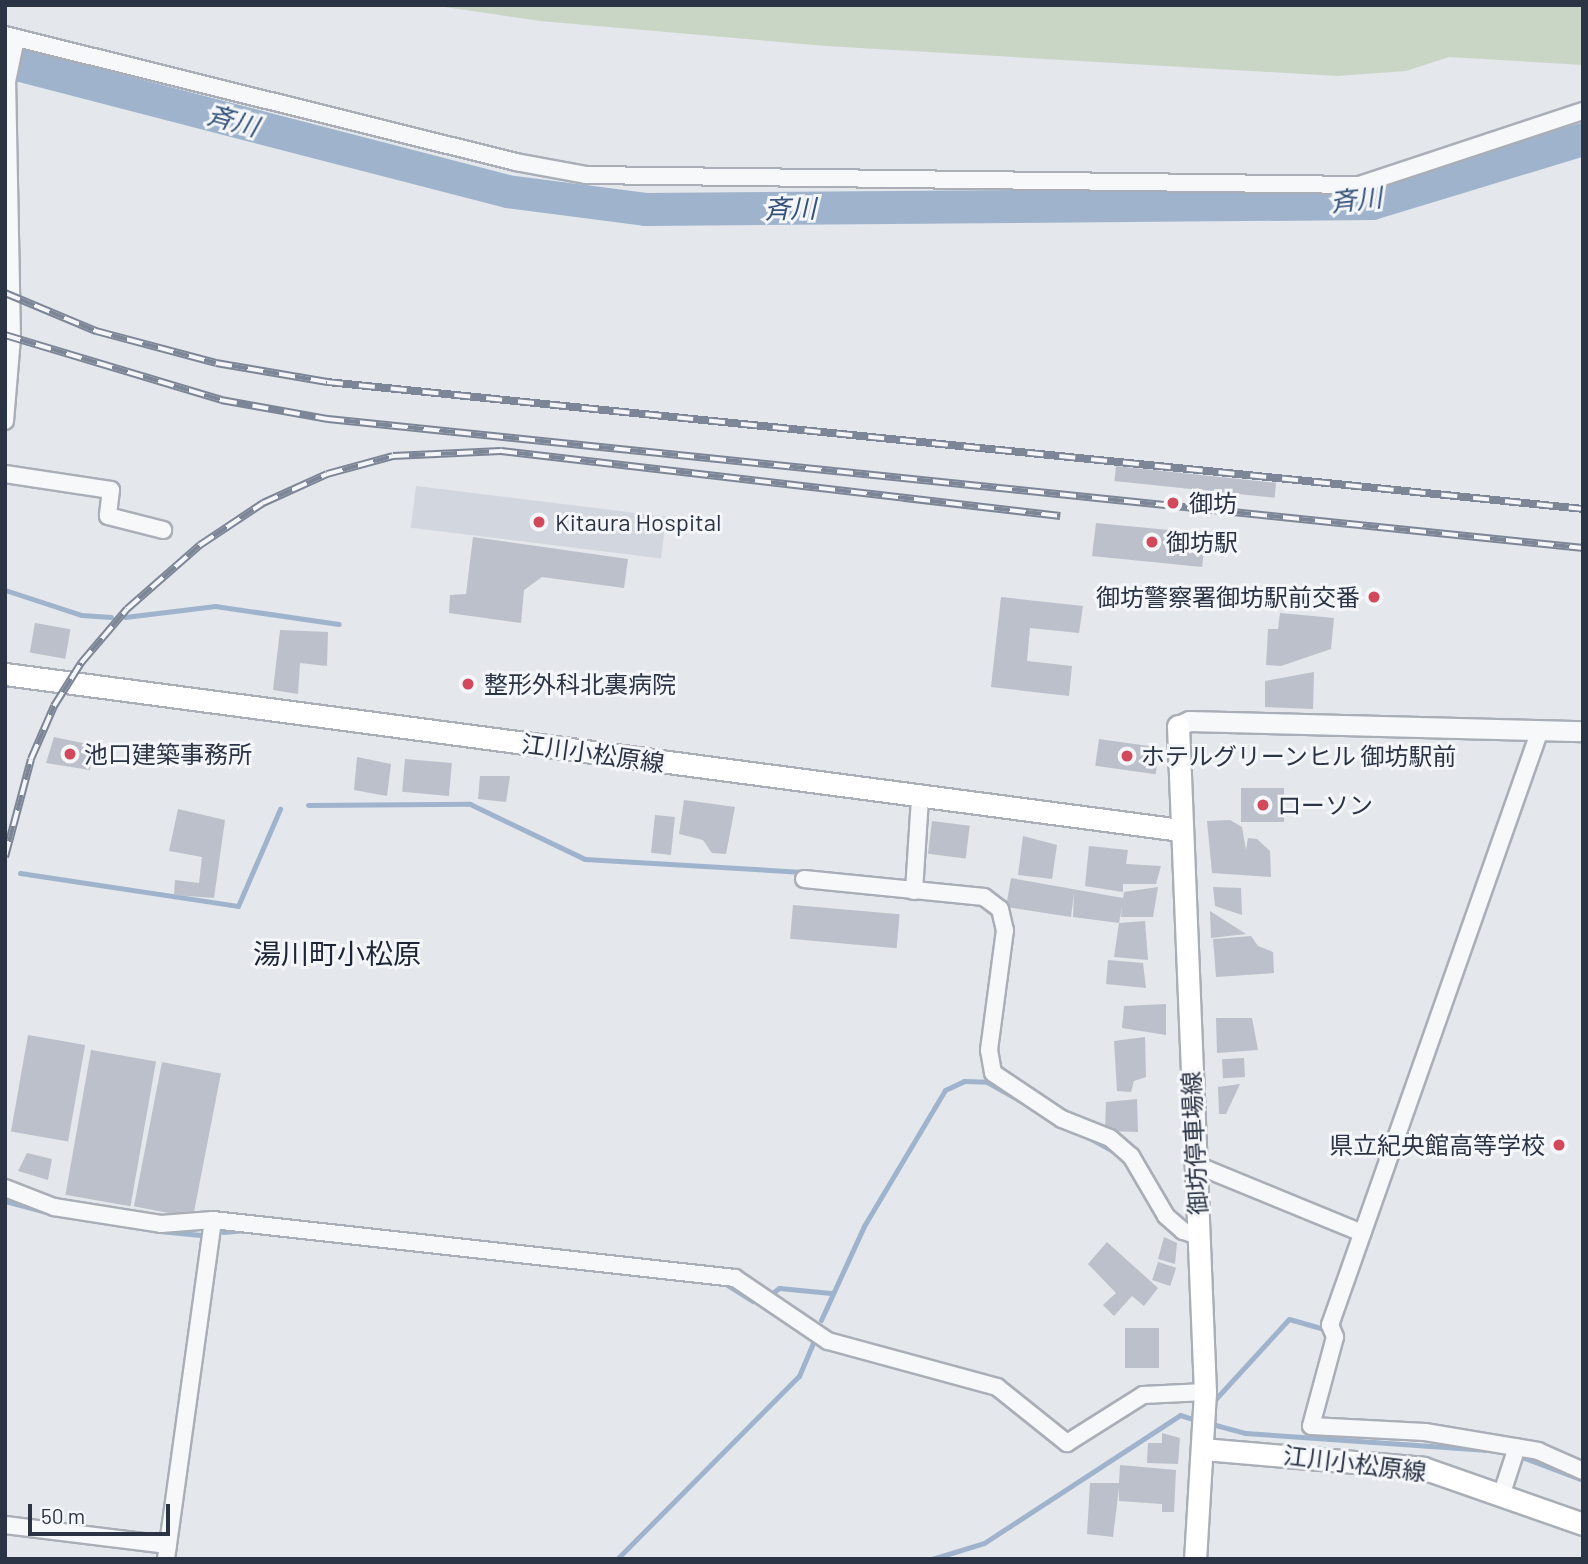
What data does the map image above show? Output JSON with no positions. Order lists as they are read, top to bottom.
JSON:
{
  "streets": {
    "main road": ["江川小松原線", "御坊停車場線"]
  },
  "crossings": [
    ["江川小松原線", "御坊停車場線"]
  ],
  "districts": ["湯川町小松原"],
  "water": ["斉川"],
  "places": [
    "御坊",
    "Kitaura Hospital",
    "御坊駅",
    "御坊警察署御坊駅前交番",
    "整形外科北裏病院",
    "池口建築事務所",
    "ホテルグリーンヒル 御坊駅前",
    "ローソン",
    "県立紀央館高等学校"
  ],
  "scale_bar": "50 m"
}
